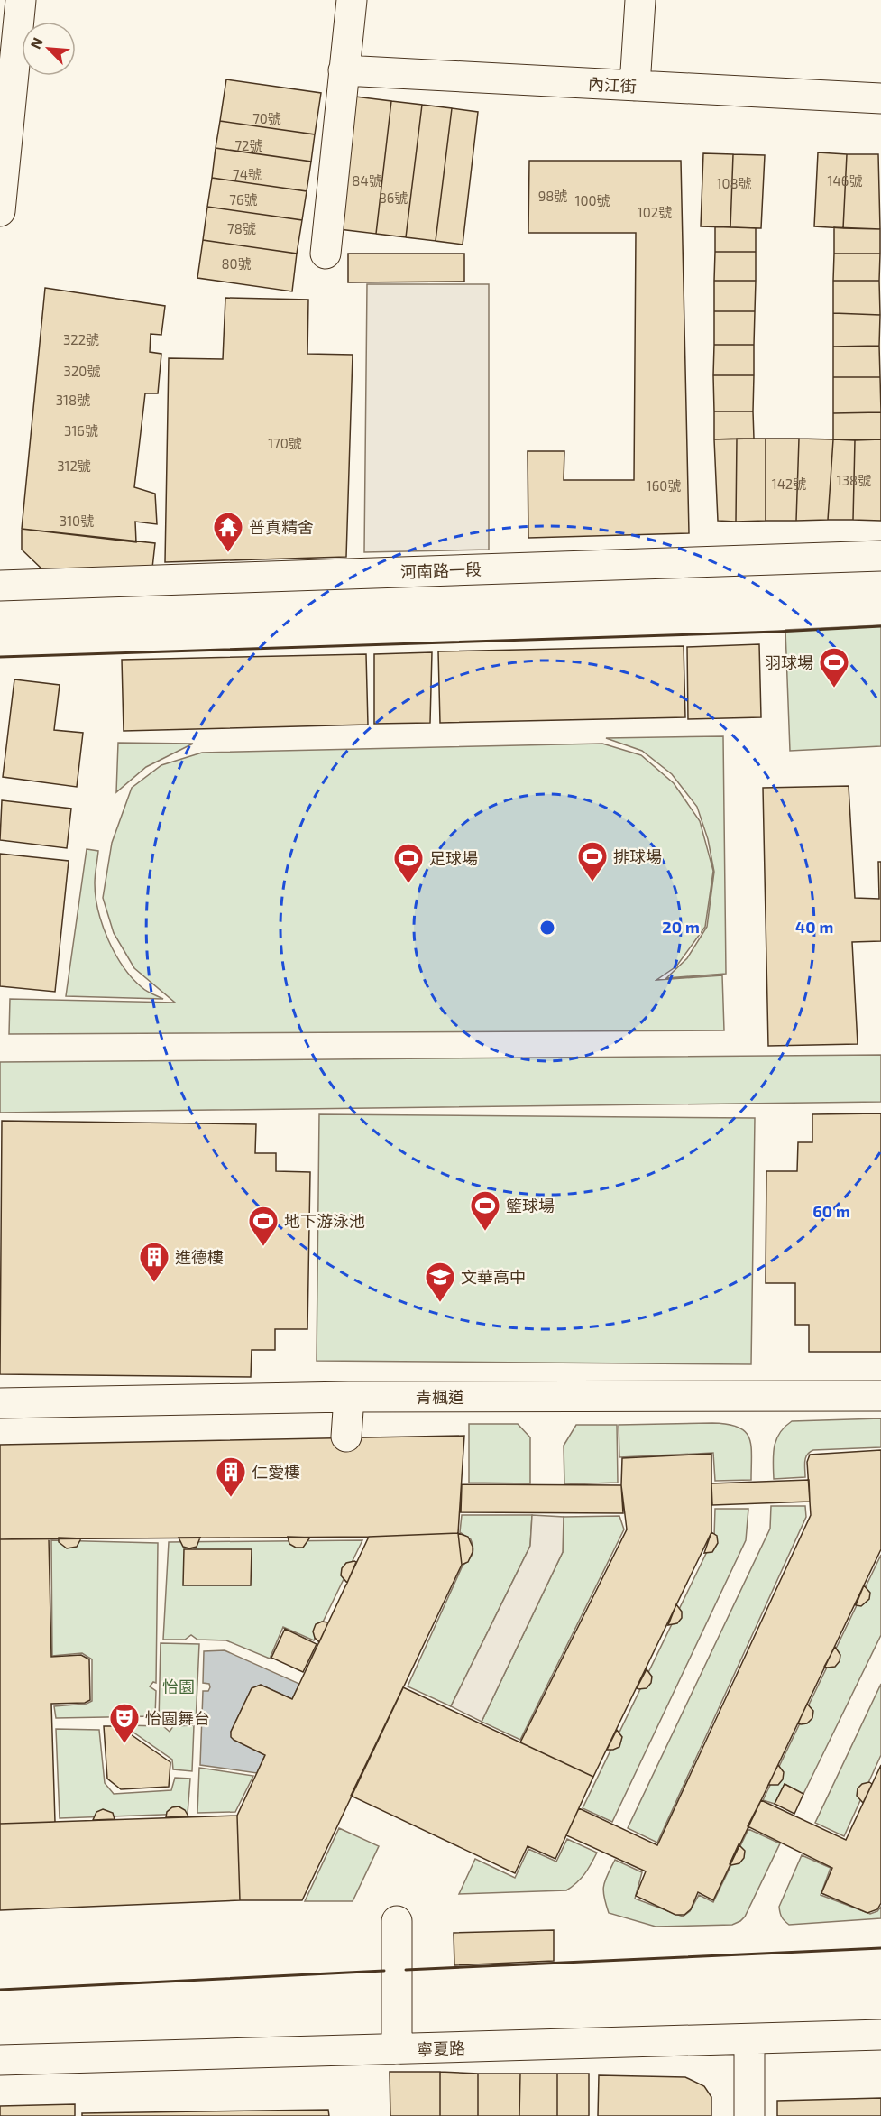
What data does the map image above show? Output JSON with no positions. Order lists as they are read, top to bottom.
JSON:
{
  "streets": {
    "street": [
      "內江街",
      "河南路一段",
      "青楓道",
      "寧夏路"
    ]
  },
  "parks": ["怡園"],
  "places": {
    "temple": ["普真精舍"],
    "sports": [
      "羽球場",
      "排球場",
      "足球場",
      "籃球場",
      "地下游泳池"
    ],
    "building": ["進德樓", "仁愛樓"],
    "school or university": ["文華高中"],
    "theatre": ["怡園舞台"]
  },
  "house_numbers": [
    "70號",
    "72號",
    "74號",
    "84號",
    "146號",
    "108號",
    "98號",
    "86號",
    "76號",
    "100號",
    "102號",
    "78號",
    "80號",
    "322號",
    "320號",
    "318號",
    "316號",
    "170號",
    "312號",
    "138號",
    "142號",
    "160號",
    "310號"
  ],
  "north": "top left",
  "rings": ["20 m", "40 m", "60 m"]
}
